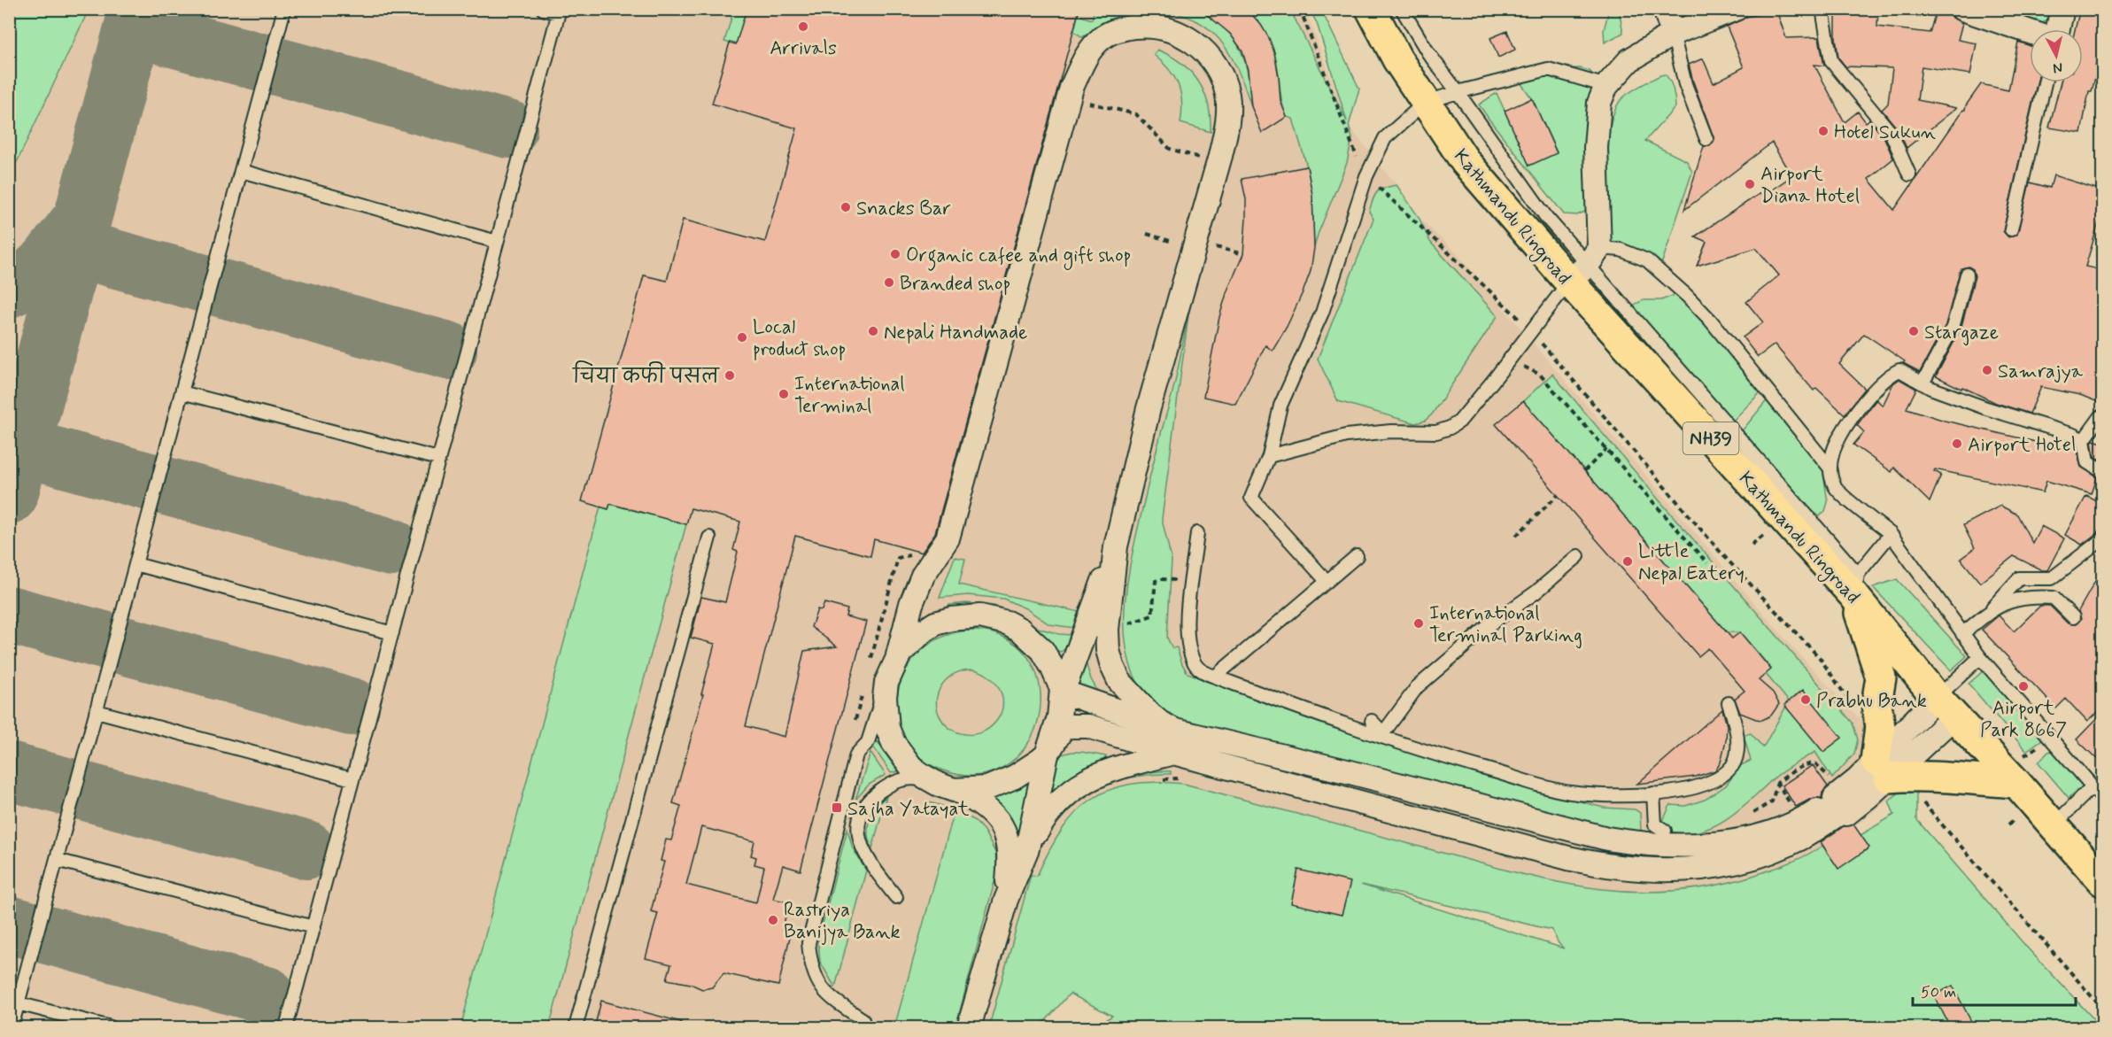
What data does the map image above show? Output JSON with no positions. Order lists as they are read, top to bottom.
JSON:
{
  "streets": {
    "highway": ["Kathmandu Ringroad", "NH39"]
  },
  "places": {
    "other": [
      "Arrivals",
      "Hotel Sukun",
      "Airport Diana Hotel",
      "Snacks Bar",
      "Organic cafee and gift shop",
      "Branded shop",
      "Nepali Handmade",
      "Stargaze",
      "Local product shop",
      "Samrajya",
      "चिया कफी पसल",
      "International Terminal",
      "Airport Hotel",
      "Little Nepal Eatery",
      "International Terminal Parking",
      "Airport Park 8667",
      "Prabhu Bank",
      "Rastriya Banijya Bank"
    ],
    "transit": ["Sajha Yatayat"]
  },
  "scale_bar": "50 m",
  "north": "bottom"
}
